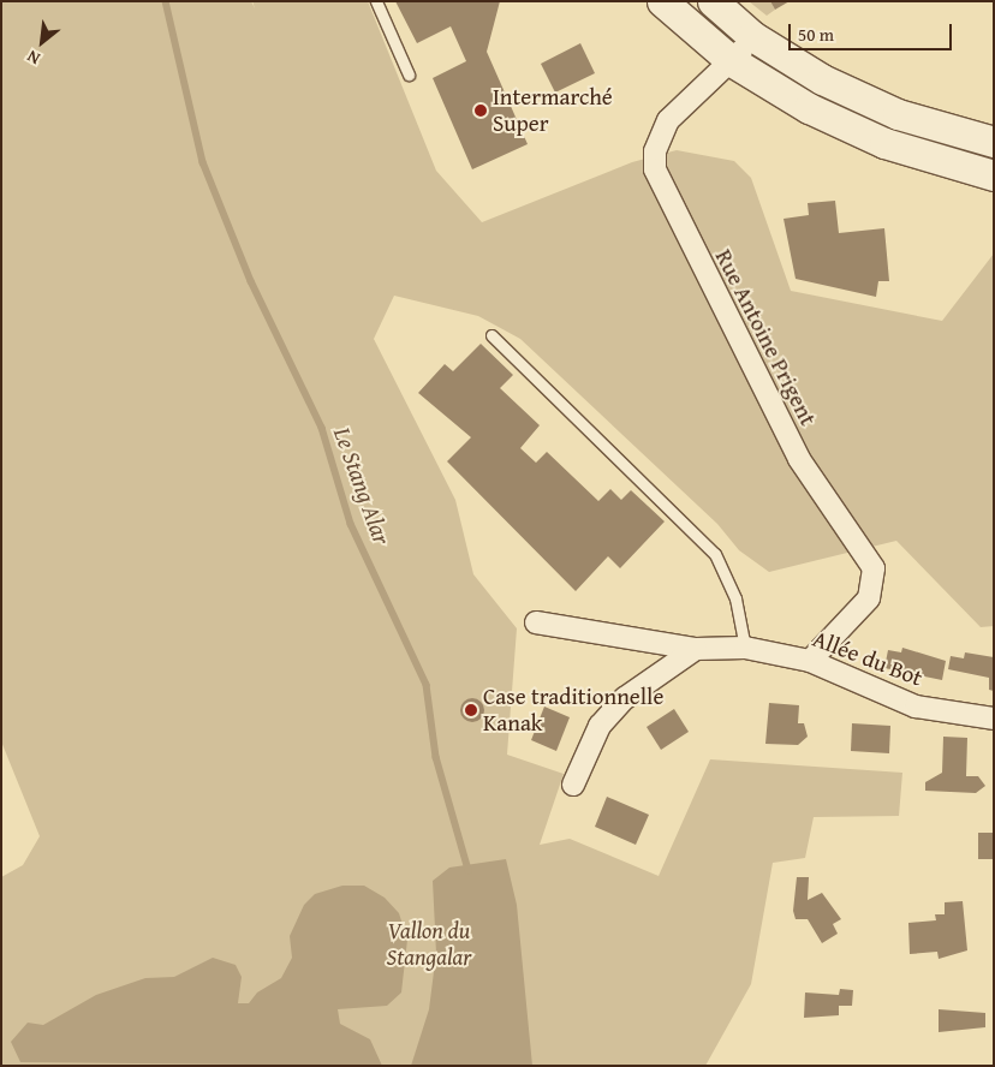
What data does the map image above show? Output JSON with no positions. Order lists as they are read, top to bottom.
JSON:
{
  "streets": {
    "street": ["Rue Antoine Prigent", "Allée du Bot"]
  },
  "crossings": [
    ["Rue Antoine Prigent", "Allée du Bot"]
  ],
  "water": ["Le Stang Alar"],
  "parks": ["Vallon du Stangalar"],
  "places": ["Intermarché Super", "Case traditionnelle Kanak"],
  "scale_bar": "50 m",
  "north": "bottom left"
}
